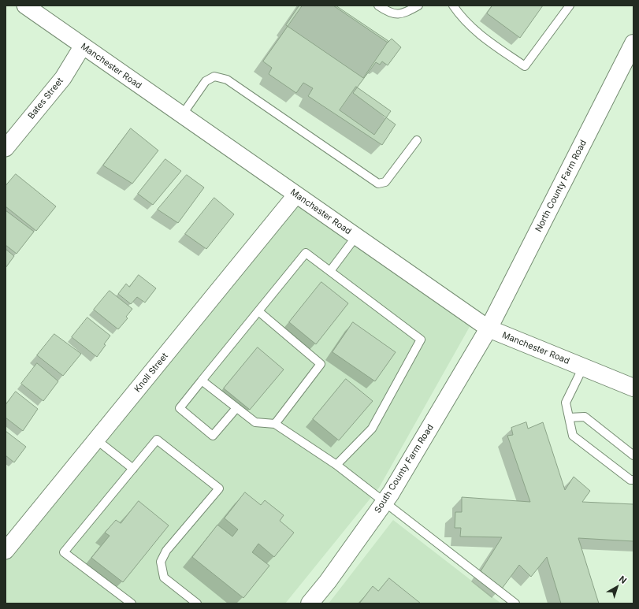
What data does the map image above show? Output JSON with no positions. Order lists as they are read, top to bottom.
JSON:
{
  "streets": {
    "main road": ["Manchester Road", "North County Farm Road", "South County Farm Road"],
    "street": ["Bates Street", "Knoll Street"]
  },
  "crossings": [
    ["Manchester Road", "Bates Street"],
    ["Manchester Road", "North County Farm Road"],
    ["Manchester Road", "Knoll Street"],
    ["Manchester Road", "South County Farm Road"],
    ["North County Farm Road", "South County Farm Road"]
  ],
  "north": "top right"
}
